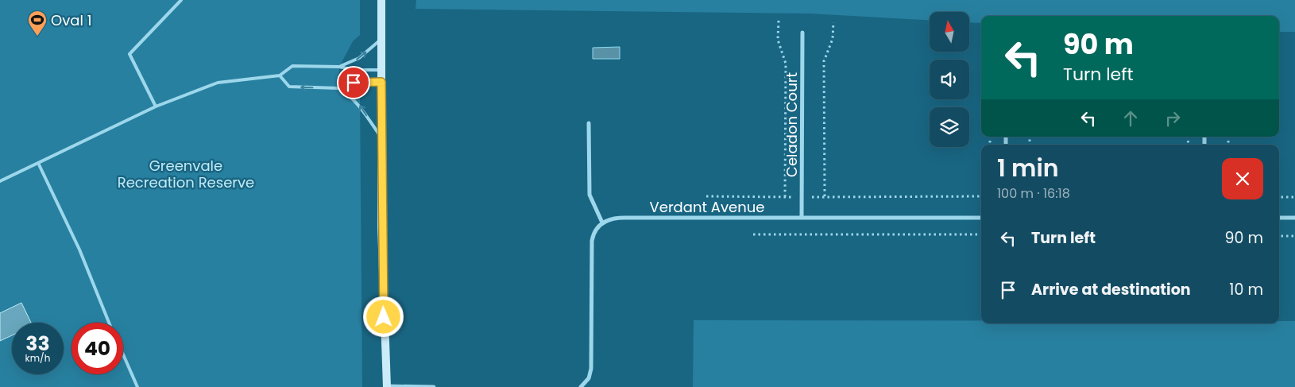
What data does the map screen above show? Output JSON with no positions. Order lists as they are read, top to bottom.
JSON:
{
  "streets": {
    "street": ["Celadon Court", "Verdant Avenue"]
  },
  "crossings": [
    ["Celadon Court", "Verdant Avenue"]
  ],
  "parks": ["Greenvale Recreation Reserve"],
  "places": {
    "sports": ["Oval 1"]
  },
  "north": "top",
  "page": {
    "turn": ["90 m", "Turn left"],
    "heading": ["1 min", "100 m · 16:18"],
    "list": [
      {
        "name": "Turn left",
        "value": "90 m"
      },
      {
        "name": "Arrive at destination",
        "value": "10 m"
      }
    ],
    "speed": "33 km/h",
    "limit": "40"
  }
}
